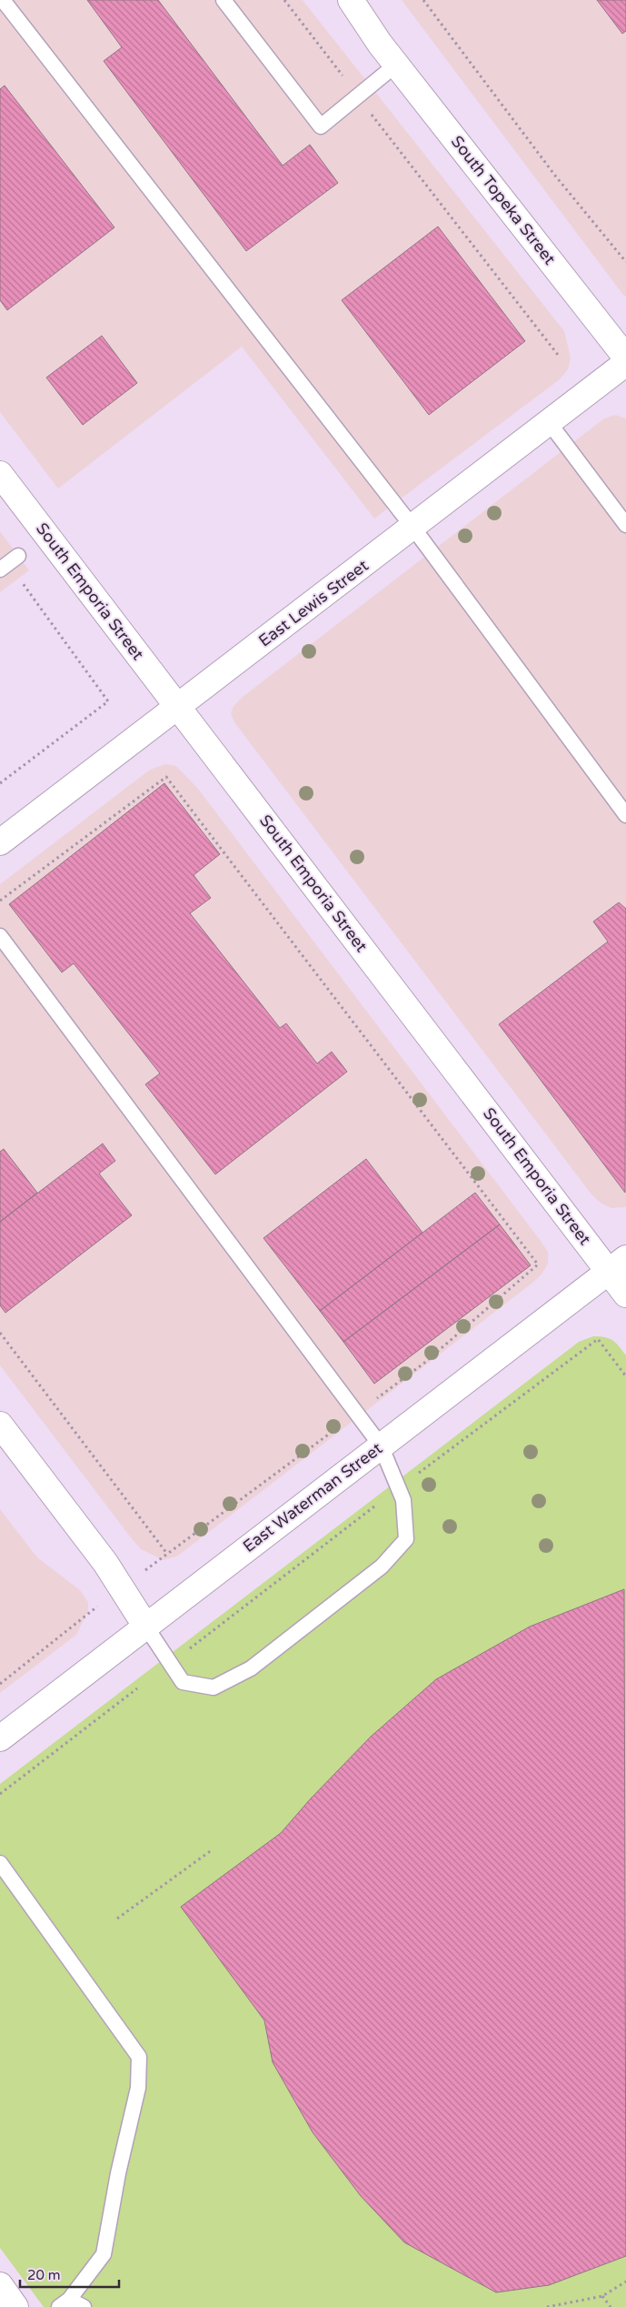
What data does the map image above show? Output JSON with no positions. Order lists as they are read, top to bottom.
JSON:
{
  "streets": {
    "street": [
      "South Topeka Street",
      "South Emporia Street",
      "East Lewis Street",
      "East Waterman Street"
    ]
  },
  "crossings": [
    ["South Emporia Street", "East Lewis Street"],
    ["South Emporia Street", "East Waterman Street"]
  ],
  "scale_bar": "20 m"
}
